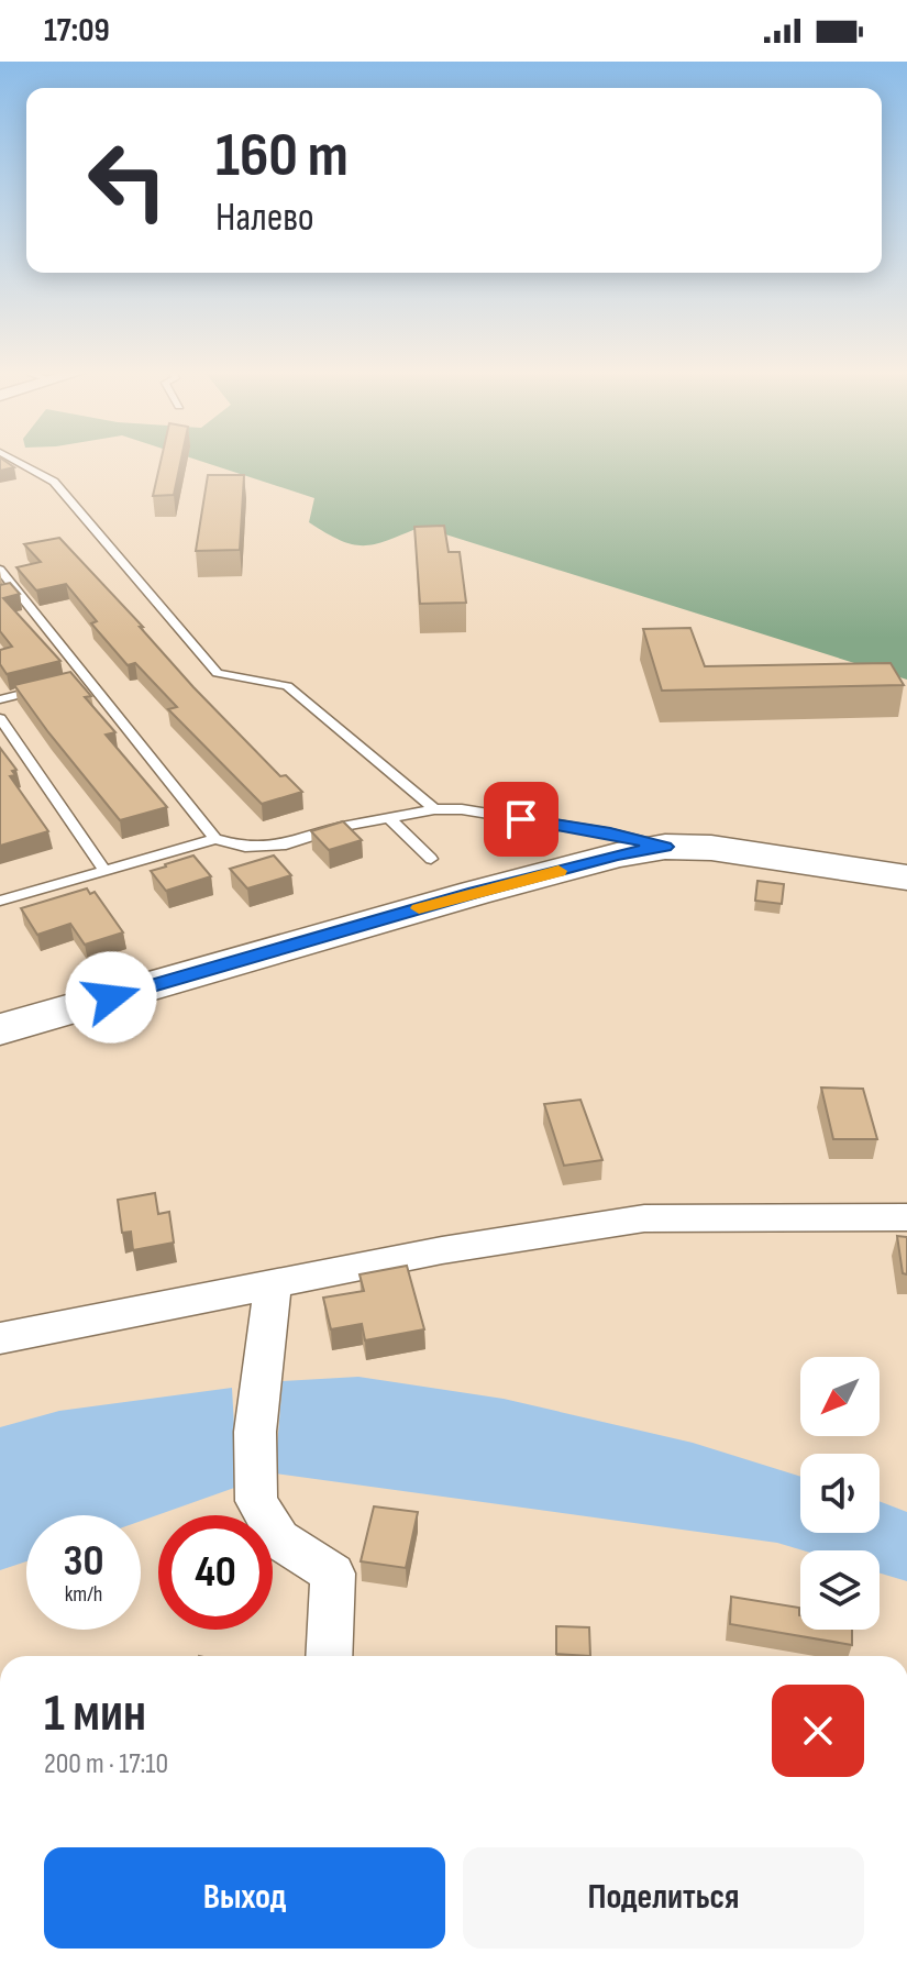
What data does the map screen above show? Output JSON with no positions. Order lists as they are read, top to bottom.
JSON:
{
  "north": "bottom left",
  "page": {
    "status": "17:09",
    "turn": ["160 m", "Налево"],
    "speed": "30 km/h",
    "limit": "40",
    "heading": ["1 мин", "200 m · 17:10"],
    "buttons": ["Выход", "Поделиться"]
  }
}
